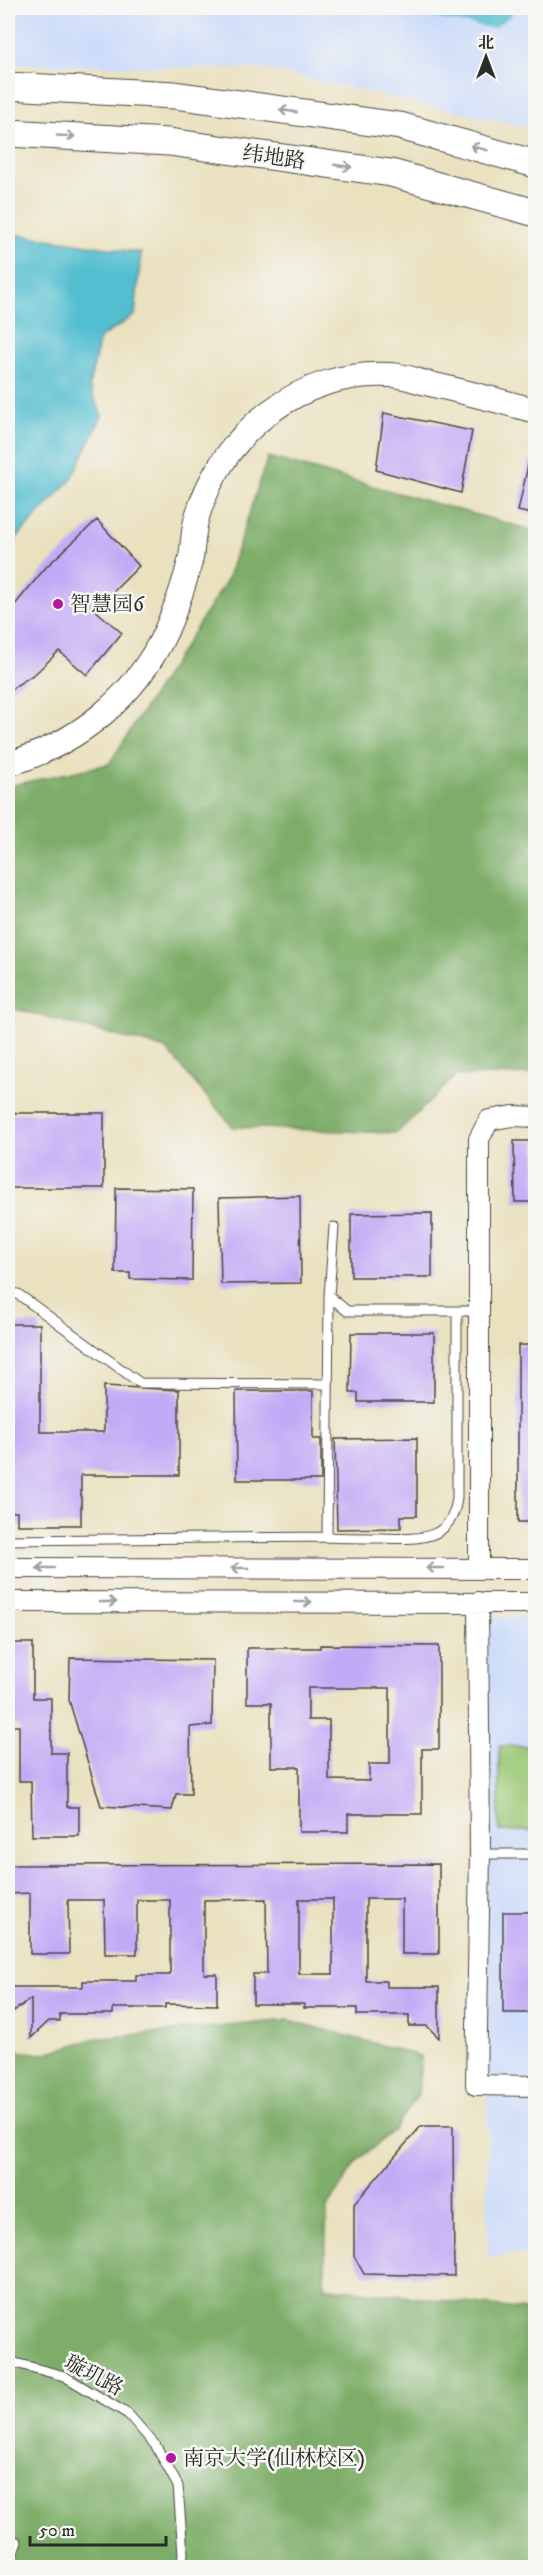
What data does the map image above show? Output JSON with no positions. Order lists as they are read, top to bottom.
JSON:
{
  "streets": {
    "main road": ["纬地路"],
    "lane": ["璇玑路"]
  },
  "places": ["智慧园6", "南京大学(仙林校区)"],
  "scale_bar": "50 m",
  "north": "top"
}
